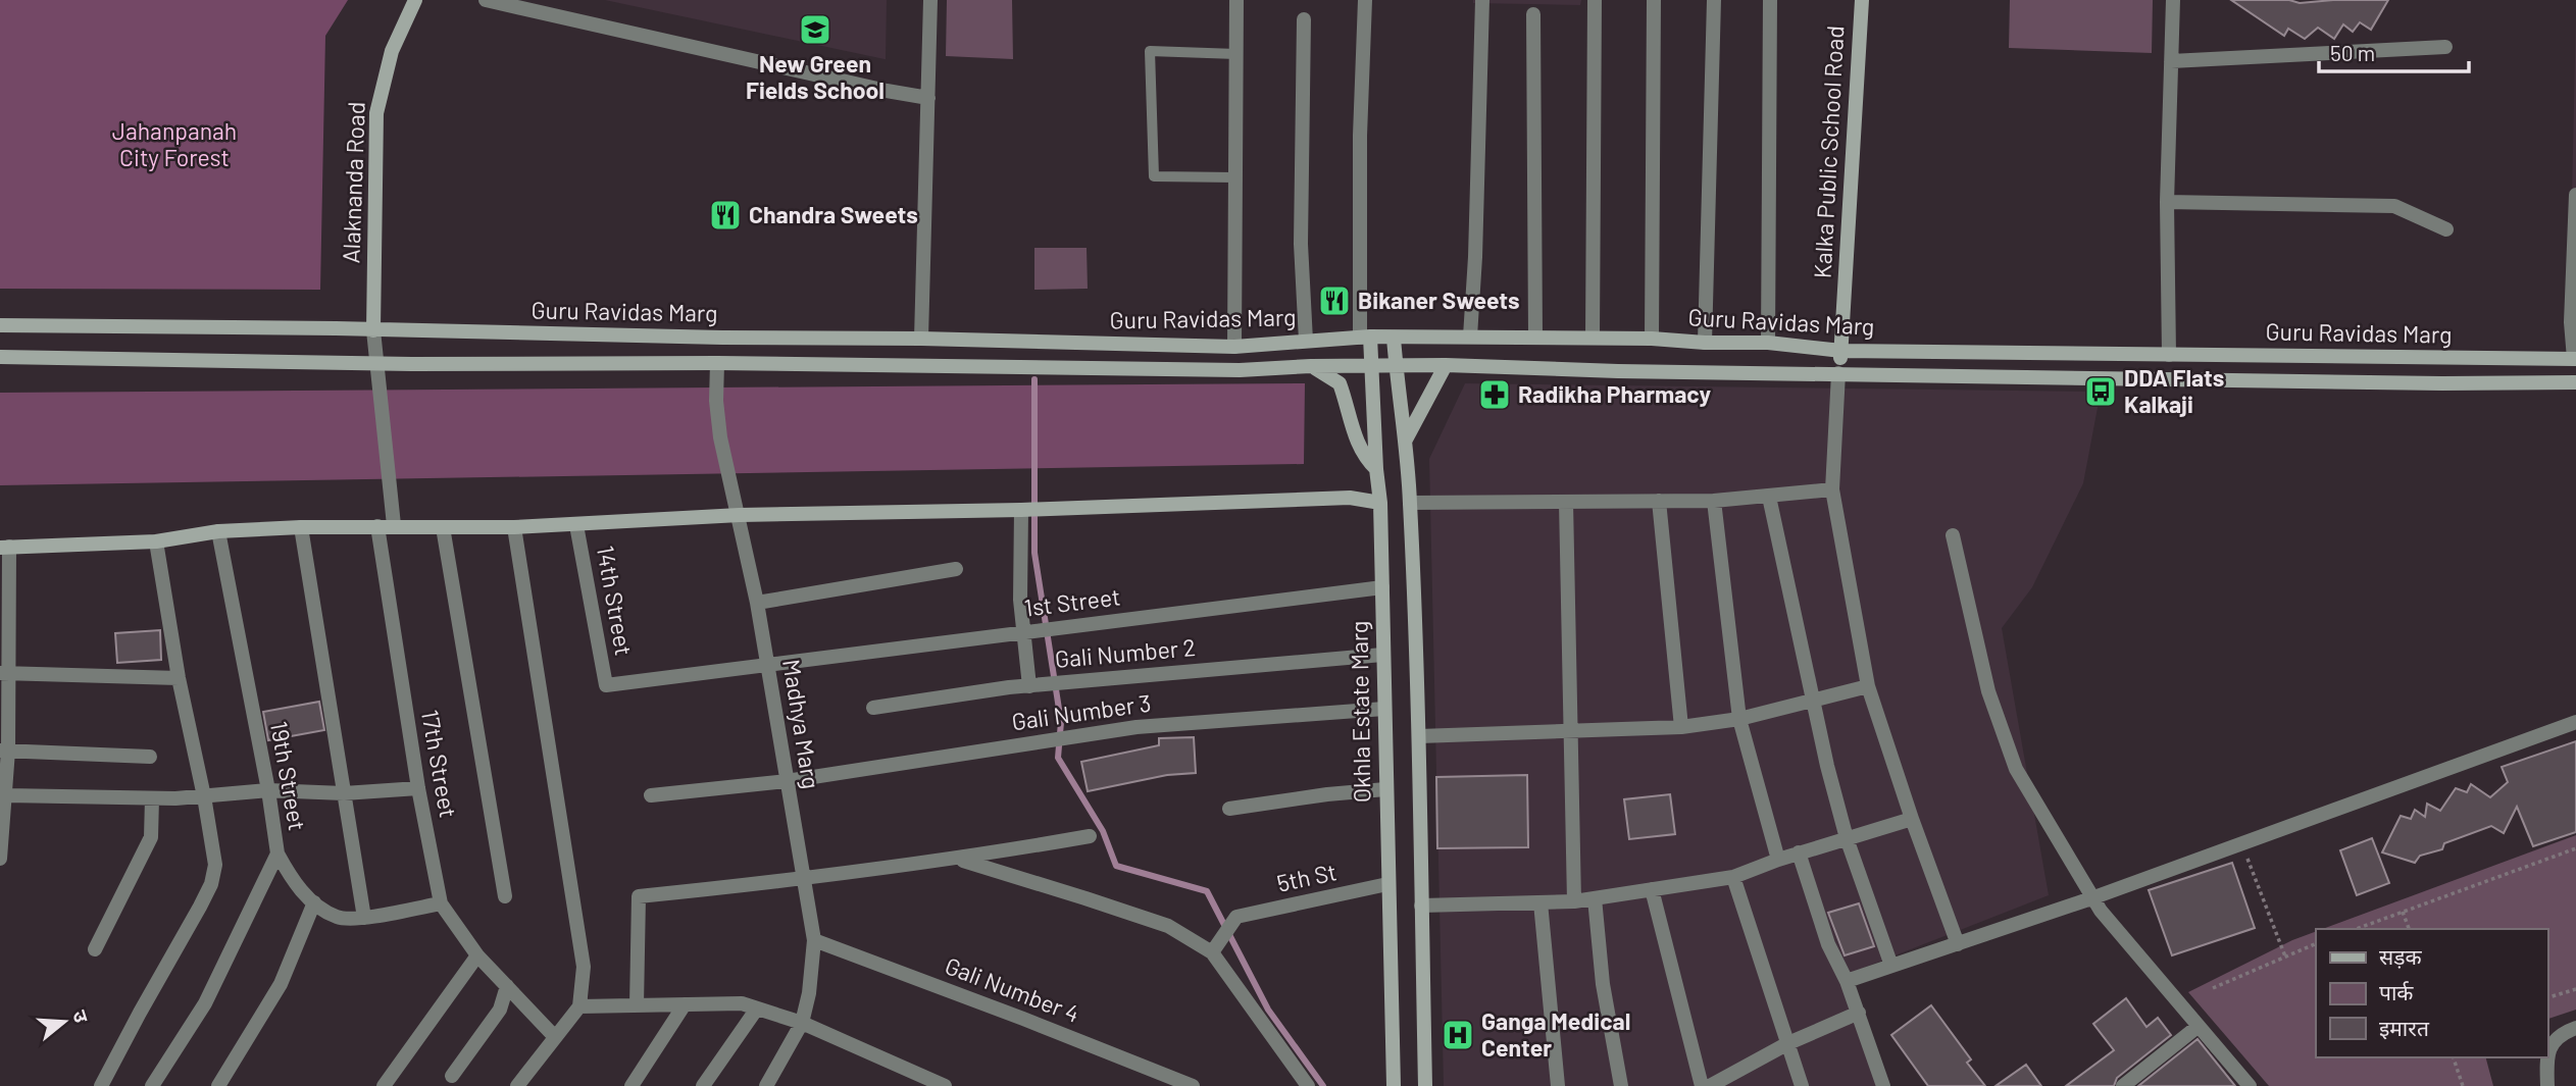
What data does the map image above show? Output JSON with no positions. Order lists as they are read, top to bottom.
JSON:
{
  "streets": {
    "main road": [
      "Kalka Public School Road",
      "Alaknanda Road",
      "Guru Ravidas Marg",
      "Okhla Estate Marg"
    ],
    "street": [
      "14th Street",
      "1st Street",
      "Gali Number 2",
      "Gali Number 3",
      "Madhya Marg",
      "17th Street",
      "19th Street",
      "5th St",
      "Gali Number 4"
    ]
  },
  "crossings": [
    ["Kalka Public School Road", "Guru Ravidas Marg"],
    ["Alaknanda Road", "Guru Ravidas Marg"],
    ["Guru Ravidas Marg", "Okhla Estate Marg"],
    ["Guru Ravidas Marg", "Madhya Marg"],
    ["14th Street", "1st Street"],
    ["1st Street", "Okhla Estate Marg"],
    ["1st Street", "Madhya Marg"],
    ["Gali Number 2", "Okhla Estate Marg"],
    ["Okhla Estate Marg", "Gali Number 3"],
    ["Okhla Estate Marg", "5th St"],
    ["Gali Number 3", "Madhya Marg"],
    ["Madhya Marg", "Gali Number 4"]
  ],
  "parks": ["Jahanpanah City Forest"],
  "places": {
    "school or university": ["New Green Fields School"],
    "restaurant": ["Chandra Sweets", "Bikaner Sweets"],
    "bus stop": ["DDA Flats Kalkaji"],
    "pharmacy": ["Radikha Pharmacy"],
    "hospital": ["Ganga Medical Center"]
  },
  "legend": ["सड़क", "पार्क", "इमारत"],
  "scale_bar": "50 m",
  "north": "right"
}
